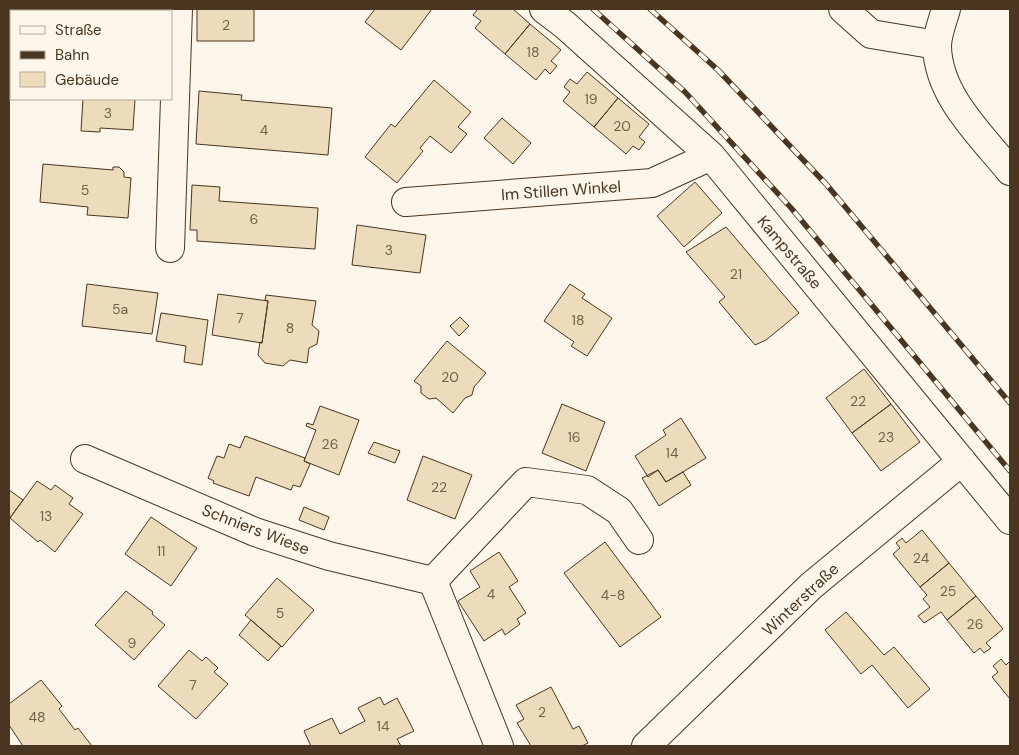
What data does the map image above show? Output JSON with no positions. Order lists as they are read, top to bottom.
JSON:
{
  "streets": {
    "street": [
      "Im Stillen Winkel",
      "Kampstraße",
      "Schniers Wiese",
      "Winterstraße"
    ]
  },
  "crossings": [
    ["Im Stillen Winkel", "Kampstraße"],
    ["Kampstraße", "Winterstraße"]
  ],
  "house_numbers": [
    "2",
    "18",
    "19",
    "3",
    "20",
    "4",
    "5",
    "6",
    "3",
    "21",
    "5a",
    "7",
    "18",
    "8",
    "20",
    "22",
    "16",
    "23",
    "26",
    "14",
    "22",
    "13",
    "11",
    "24",
    "25",
    "4",
    "4-8",
    "5",
    "26",
    "9",
    "7",
    "2",
    "48",
    "14"
  ],
  "legend": ["Straße", "Bahn", "Gebäude"]
}
